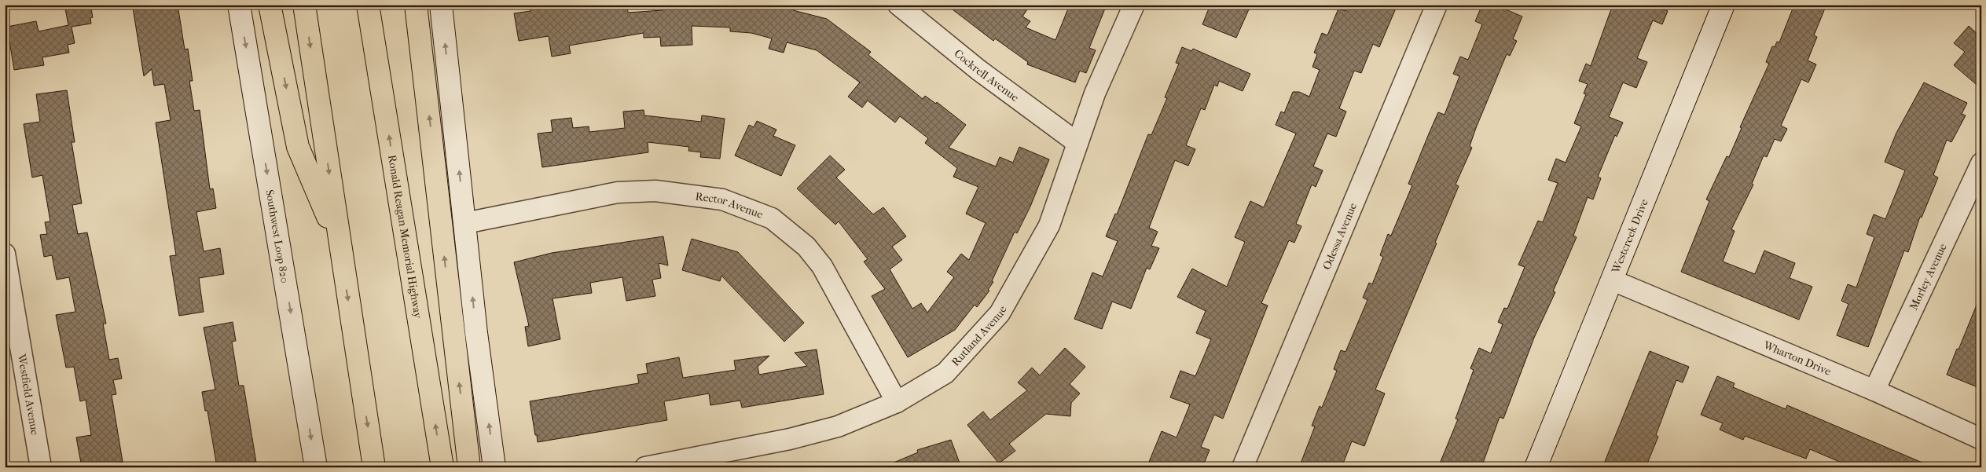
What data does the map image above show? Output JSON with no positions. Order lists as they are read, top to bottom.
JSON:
{
  "streets": {
    "highway": ["Ronald Reagan Memorial Highway"],
    "main road": ["Southwest Loop 820", "Westcreek Drive"],
    "street": [
      "Cockrell Avenue",
      "Rector Avenue",
      "Odessa Avenue",
      "Morley Avenue",
      "Rutland Avenue",
      "Wharton Drive",
      "Westfield Avenue"
    ]
  },
  "crossings": [
    ["Cockrell Avenue", "Rutland Avenue"],
    ["Rector Avenue", "Rutland Avenue"],
    ["Westcreek Drive", "Wharton Drive"],
    ["Morley Avenue", "Wharton Drive"]
  ]
}
